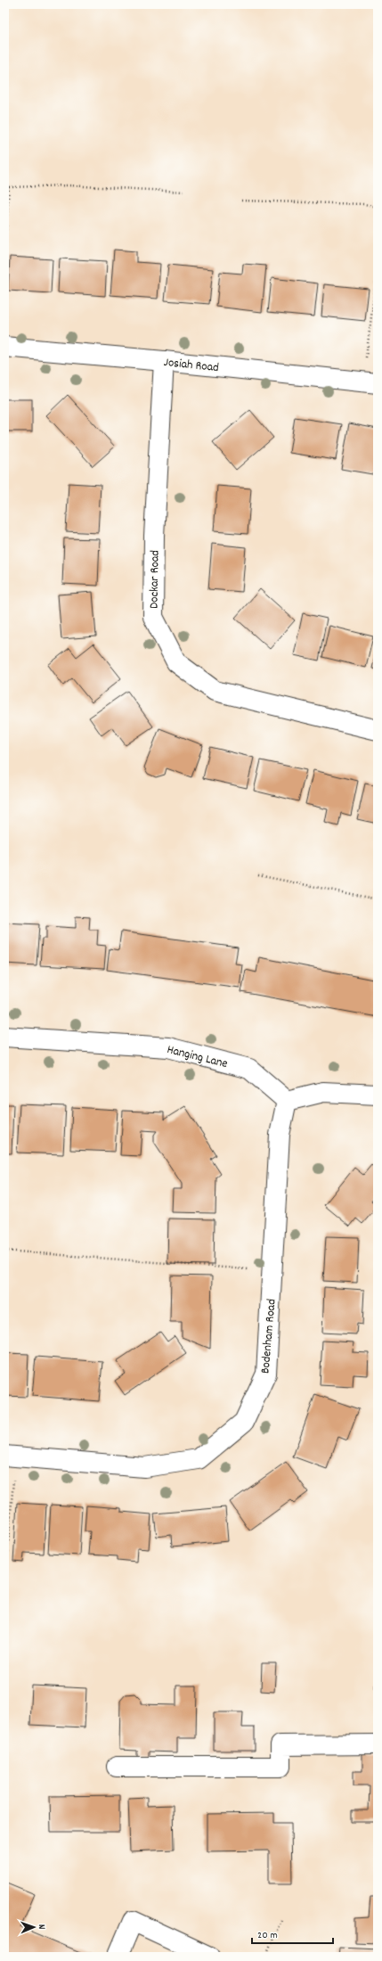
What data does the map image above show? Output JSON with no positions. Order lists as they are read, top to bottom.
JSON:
{
  "streets": {
    "street": [
      "Josiah Road",
      "Dockar Road",
      "Hanging Lane",
      "Bodenham Road"
    ]
  },
  "crossings": [
    ["Josiah Road", "Dockar Road"],
    ["Hanging Lane", "Bodenham Road"]
  ],
  "scale_bar": "20 m",
  "north": "right"
}
